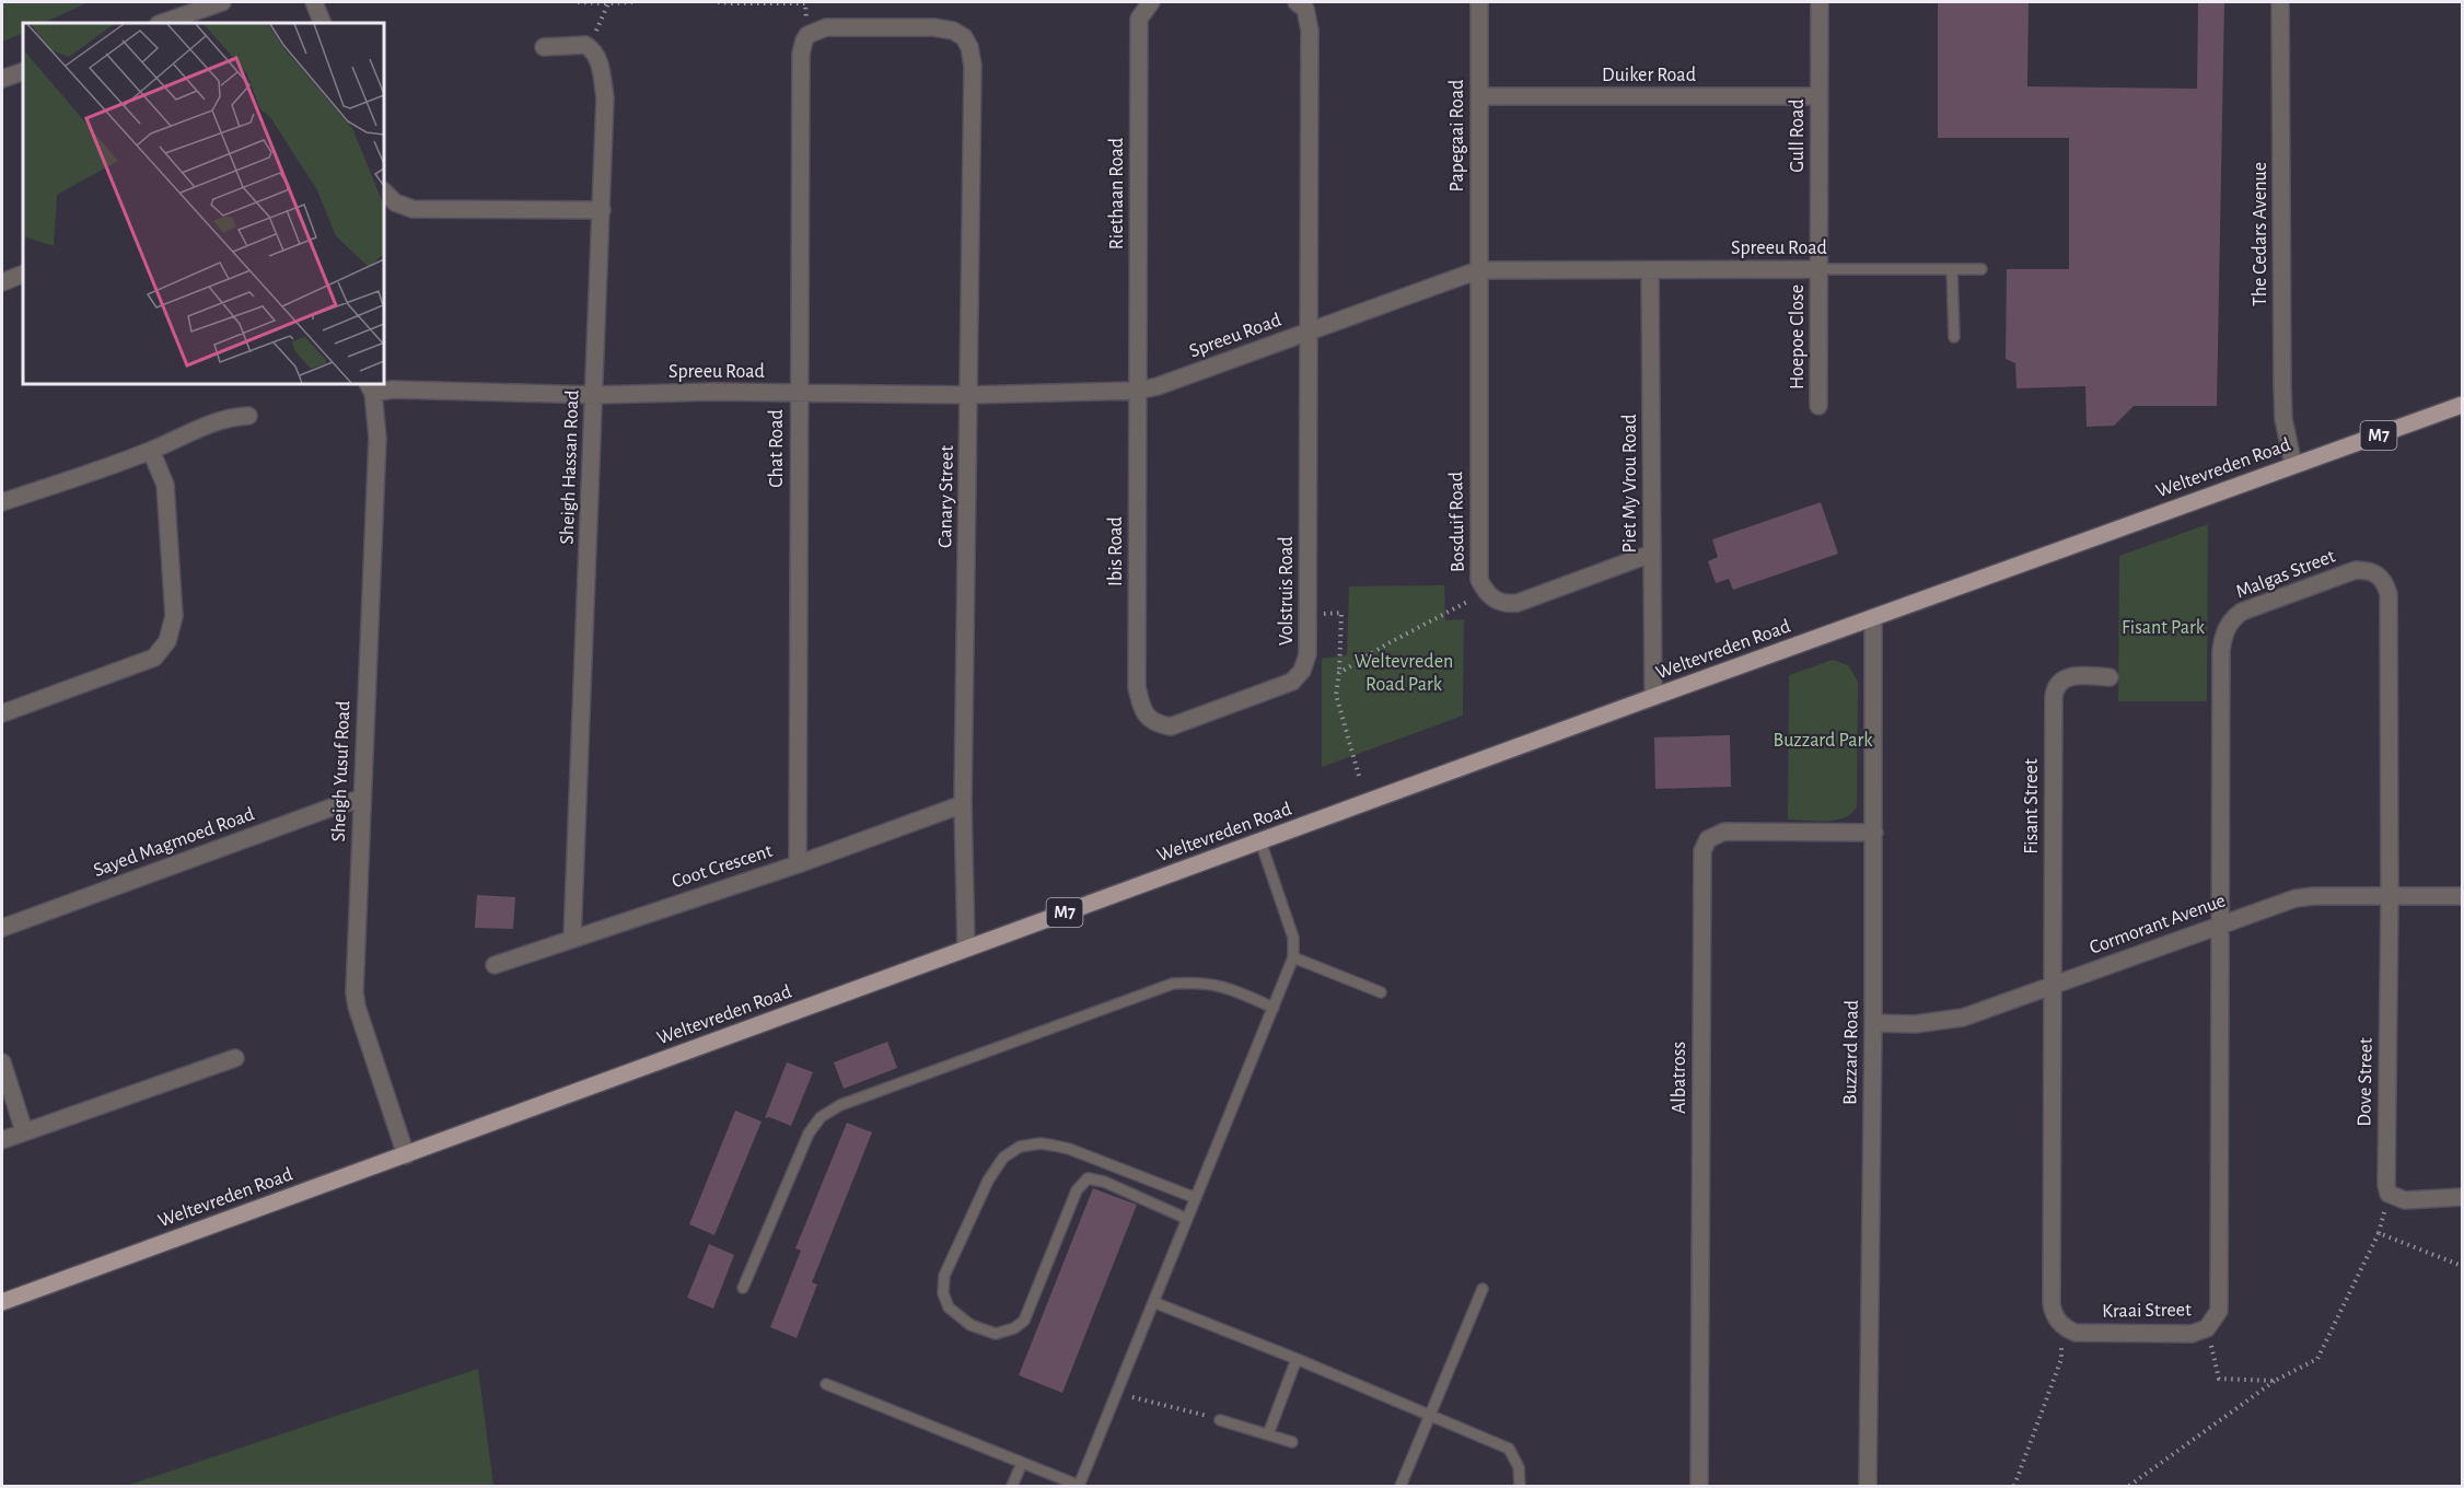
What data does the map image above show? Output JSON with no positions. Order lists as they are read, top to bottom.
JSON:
{
  "streets": {
    "main road": ["M7", "Weltevreden Road"],
    "street": [
      "Duiker Road",
      "Papegaai Road",
      "Gull Road",
      "Riethaan Road",
      "The Cedars Avenue",
      "Spreeu Road",
      "Hoepoe Close",
      "Chat Road",
      "Sheigh Hassan Road",
      "Piet My Vrou Road",
      "Canary Street",
      "Bosduif Road",
      "Ibis Road",
      "Malgas Street",
      "Volstruis Road",
      "Sheigh Yusuf Road",
      "Fisant Street",
      "Sayed Magmoed Road",
      "Coot Crescent",
      "Cormorant Avenue",
      "Buzzard Road",
      "Albatross",
      "Dove Street",
      "Kraai Street"
    ]
  },
  "crossings": [
    ["Duiker Road", "Papegaai Road"],
    ["Duiker Road", "Gull Road"],
    ["Papegaai Road", "Spreeu Road"],
    ["Papegaai Road", "Bosduif Road"],
    ["Gull Road", "Spreeu Road"],
    ["Gull Road", "Hoepoe Close"],
    ["Riethaan Road", "Spreeu Road"],
    ["Riethaan Road", "Ibis Road"],
    ["The Cedars Avenue", "Weltevreden Road"],
    ["Spreeu Road", "Hoepoe Close"],
    ["Spreeu Road", "Chat Road"],
    ["Spreeu Road", "Sheigh Hassan Road"],
    ["Spreeu Road", "Piet My Vrou Road"],
    ["Spreeu Road", "Canary Street"],
    ["Spreeu Road", "Bosduif Road"],
    ["Spreeu Road", "Ibis Road"],
    ["Spreeu Road", "Volstruis Road"],
    ["Spreeu Road", "Sheigh Yusuf Road"],
    ["Chat Road", "Canary Street"],
    ["Chat Road", "Coot Crescent"],
    ["Sheigh Hassan Road", "Coot Crescent"],
    ["Weltevreden Road", "Piet My Vrou Road"],
    ["Weltevreden Road", "Canary Street"],
    ["Weltevreden Road", "Sheigh Yusuf Road"],
    ["Weltevreden Road", "Buzzard Road"],
    ["Piet My Vrou Road", "Bosduif Road"],
    ["Canary Street", "Coot Crescent"],
    ["Ibis Road", "Volstruis Road"],
    ["Malgas Street", "Cormorant Avenue"],
    ["Malgas Street", "Dove Street"],
    ["Malgas Street", "Kraai Street"],
    ["Sheigh Yusuf Road", "Sayed Magmoed Road"],
    ["Fisant Street", "Cormorant Avenue"],
    ["Cormorant Avenue", "Buzzard Road"],
    ["Cormorant Avenue", "Dove Street"],
    ["Cormorant Avenue", "Kraai Street"],
    ["Buzzard Road", "Albatross"]
  ],
  "parks": ["Fisant Park", "Weltevreden Road Park", "Buzzard Park"]
}
